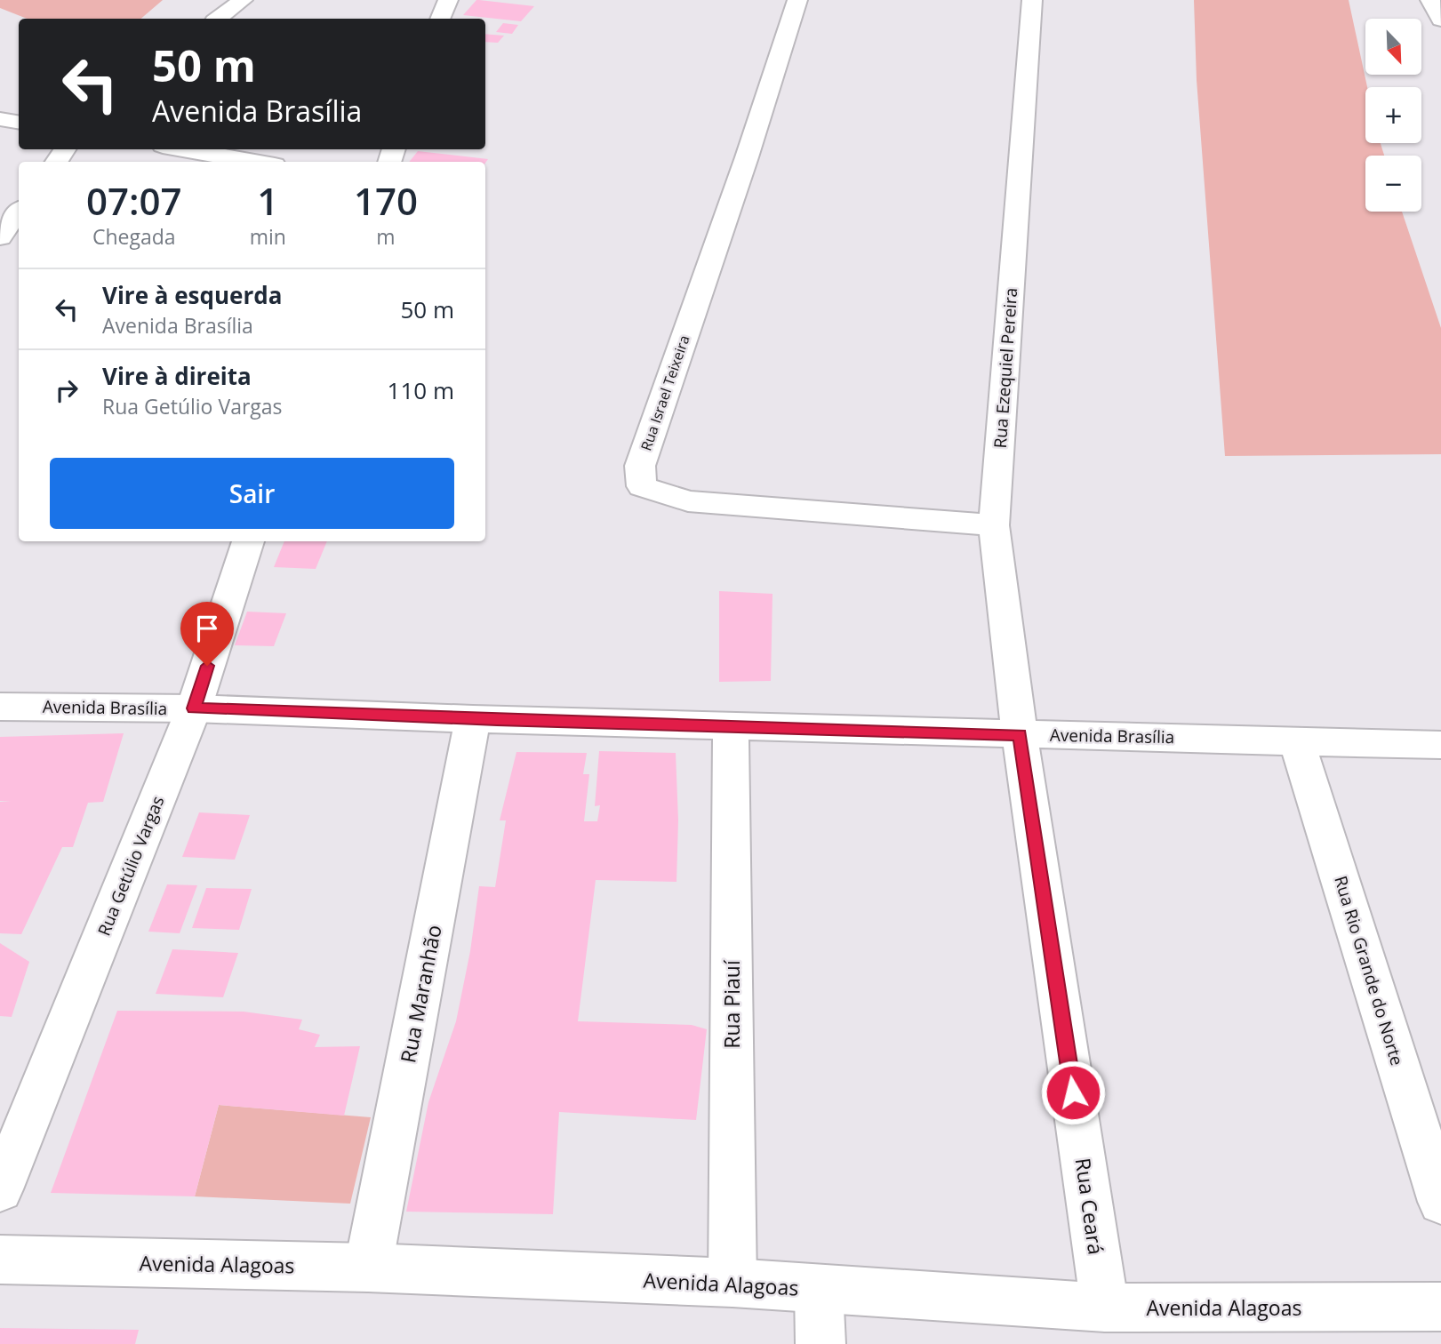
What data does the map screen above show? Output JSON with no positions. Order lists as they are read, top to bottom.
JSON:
{
  "streets": {
    "street": [
      "Rua Ezequiel Pereira",
      "Rua Israel Teixeira",
      "Avenida Brasília",
      "Rua Getúlio Vargas",
      "Rua Rio Grande do Norte",
      "Rua Maranhão",
      "Rua Piauí",
      "Rua Ceará",
      "Avenida Alagoas"
    ]
  },
  "crossings": [
    ["Rua Ezequiel Pereira", "Rua Israel Teixeira"],
    ["Rua Ezequiel Pereira", "Avenida Brasília"],
    ["Rua Ezequiel Pereira", "Rua Ceará"],
    ["Avenida Brasília", "Rua Getúlio Vargas"],
    ["Avenida Brasília", "Rua Rio Grande do Norte"],
    ["Avenida Brasília", "Rua Maranhão"],
    ["Avenida Brasília", "Rua Piauí"],
    ["Avenida Brasília", "Rua Ceará"],
    ["Rua Maranhão", "Avenida Alagoas"],
    ["Rua Piauí", "Avenida Alagoas"],
    ["Rua Ceará", "Avenida Alagoas"]
  ],
  "north": "bottom right",
  "page": {
    "map_buttons": ["+", "−"],
    "turn": ["50 m", "Avenida Brasília"],
    "eta": [
      "07:07",
      "Chegada",
      "1",
      "min",
      "170",
      "m"
    ],
    "list": [
      {
        "name": "Vire à esquerda",
        "note": "Avenida Brasília",
        "value": "50 m"
      },
      {
        "name": "Vire à direita",
        "note": "Rua Getúlio Vargas",
        "value": "110 m"
      }
    ],
    "buttons": "Sair"
  }
}
